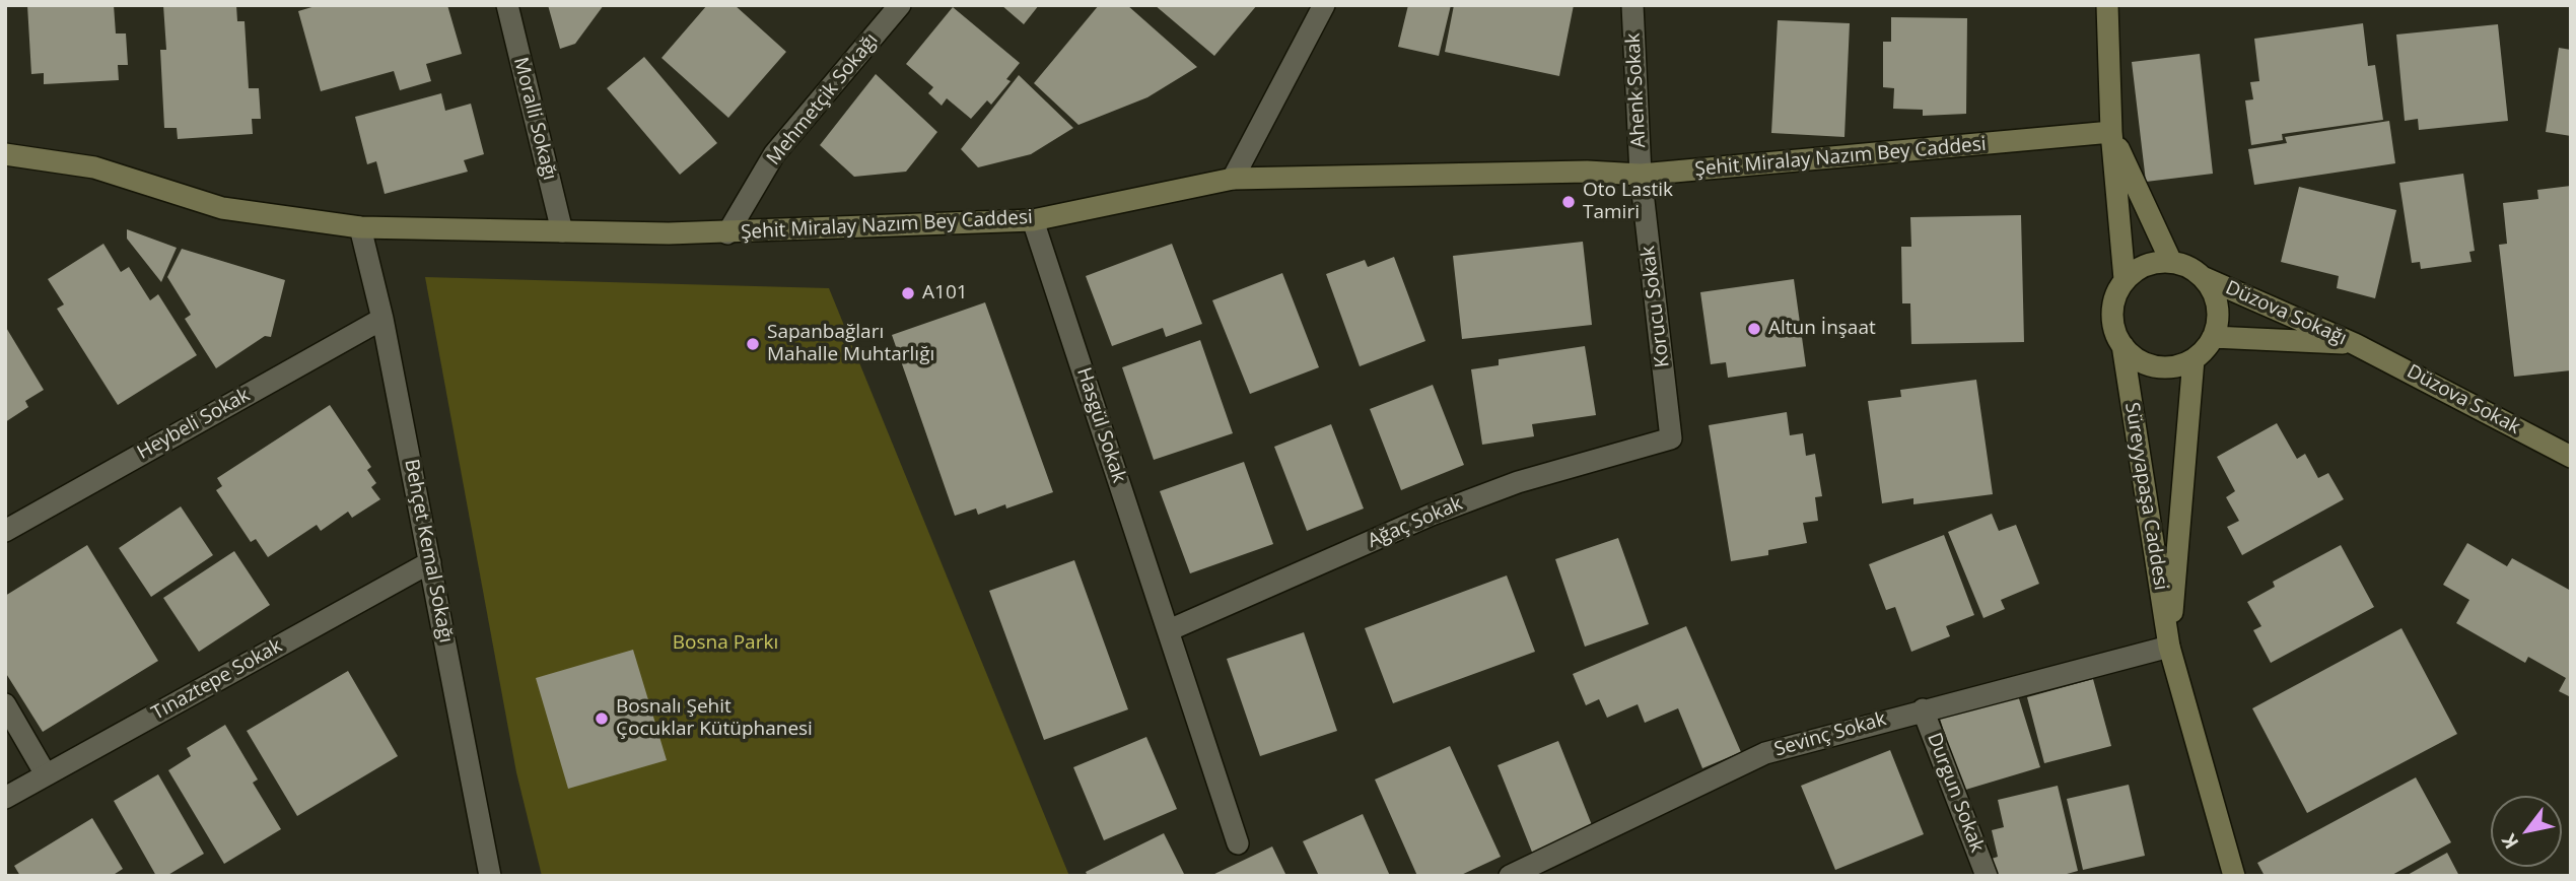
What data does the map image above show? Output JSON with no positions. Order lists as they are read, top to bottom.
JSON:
{
  "streets": {
    "street": [
      "Ahenk Sokak",
      "Mehmetçik Sokağı",
      "Moralli Sokağı",
      "Şehit Miralay Nazım Bey Caddesi",
      "Korucu Sokak",
      "Düzova Sokağı",
      "Düzova Sokak",
      "Heybeli Sokak",
      "Hasgül Sokak",
      "Süreyyapaşa Caddesi",
      "Ağaç Sokak",
      "Behçet Kemal Sokağı",
      "Tınaztepe Sokak",
      "Sevinç Sokak",
      "Durgun Sokak"
    ]
  },
  "crossings": [
    ["Ahenk Sokak", "Şehit Miralay Nazım Bey Caddesi"],
    ["Ahenk Sokak", "Korucu Sokak"],
    ["Mehmetçik Sokağı", "Şehit Miralay Nazım Bey Caddesi"],
    ["Moralli Sokağı", "Şehit Miralay Nazım Bey Caddesi"],
    ["Şehit Miralay Nazım Bey Caddesi", "Korucu Sokak"],
    ["Şehit Miralay Nazım Bey Caddesi", "Hasgül Sokak"],
    ["Şehit Miralay Nazım Bey Caddesi", "Behçet Kemal Sokağı"],
    ["Korucu Sokak", "Ağaç Sokak"],
    ["Düzova Sokağı", "Düzova Sokak"],
    ["Düzova Sokağı", "Süreyyapaşa Caddesi"],
    ["Heybeli Sokak", "Behçet Kemal Sokağı"],
    ["Hasgül Sokak", "Ağaç Sokak"],
    ["Süreyyapaşa Caddesi", "Sevinç Sokak"],
    ["Behçet Kemal Sokağı", "Tınaztepe Sokak"],
    ["Sevinç Sokak", "Durgun Sokak"]
  ],
  "parks": ["Bosna Parkı"],
  "places": [
    "Oto Lastik Tamiri",
    "A101",
    "Altun İnşaat",
    "Sapanbağları Mahalle Muhtarlığı",
    "Bosnalı Şehit Çocuklar Kütüphanesi"
  ],
  "north": "bottom left"
}
